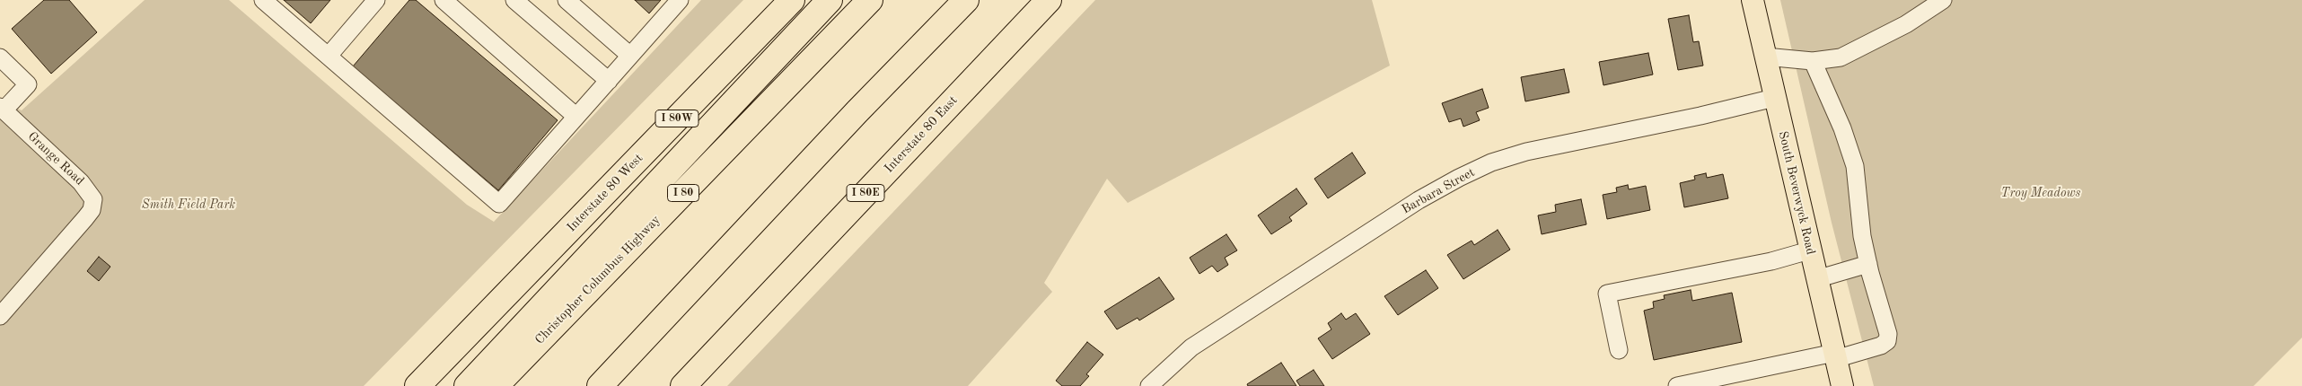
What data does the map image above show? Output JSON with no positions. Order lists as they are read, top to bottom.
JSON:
{
  "streets": {
    "highway": [
      "I 80W",
      "Interstate 80 East",
      "Interstate 80 West",
      "I 80",
      "I 80E",
      "Christopher Columbus Highway"
    ],
    "main road": ["South Beverwyck Road"],
    "street": ["Grange Road", "Barbara Street"]
  },
  "crossings": [
    ["Barbara Street", "South Beverwyck Road"]
  ],
  "parks": ["Troy Meadows", "Smith Field Park"]
}
